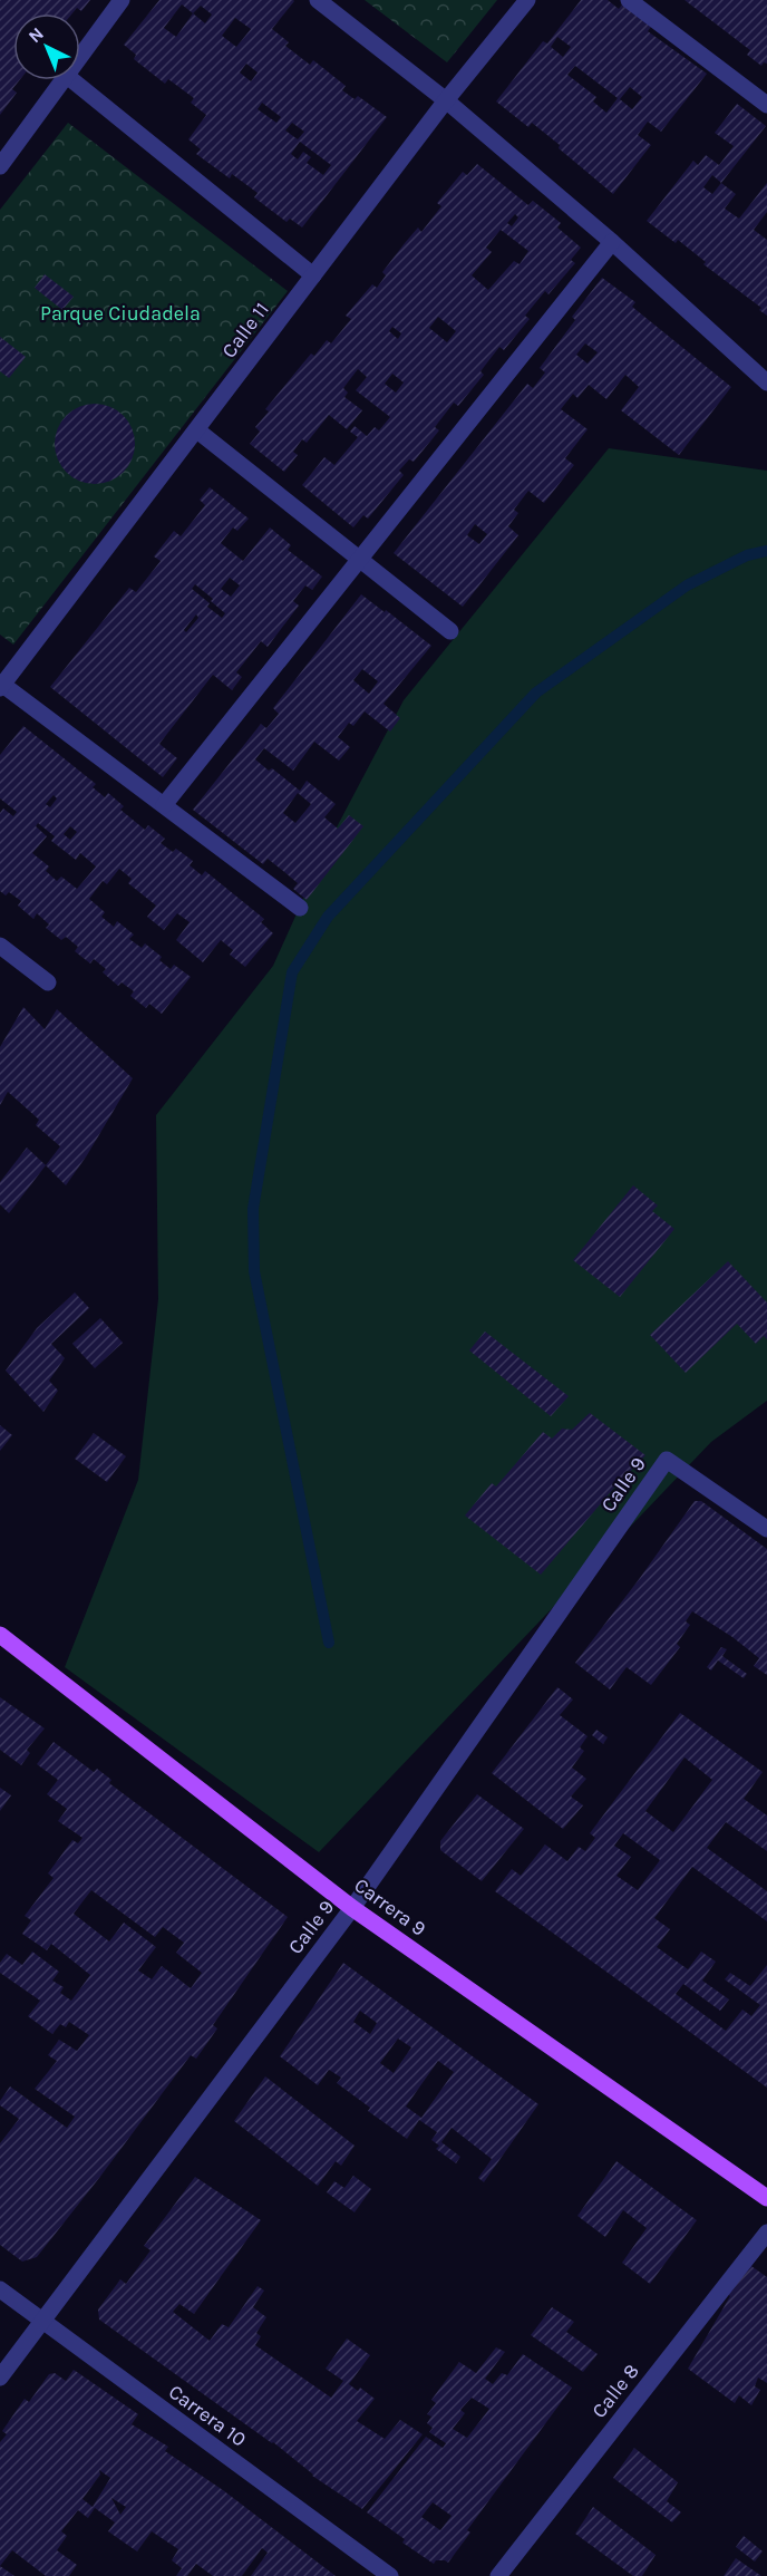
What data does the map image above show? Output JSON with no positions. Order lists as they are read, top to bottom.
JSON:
{
  "streets": {
    "main road": ["Carrera 9"],
    "street": [
      "Calle 11",
      "Calle 9",
      "Calle 8",
      "Carrera 10"
    ]
  },
  "crossings": [
    ["Calle 9", "Carrera 9"],
    ["Calle 9", "Carrera 10"]
  ],
  "parks": ["Parque Ciudadela"],
  "north": "top left"
}
